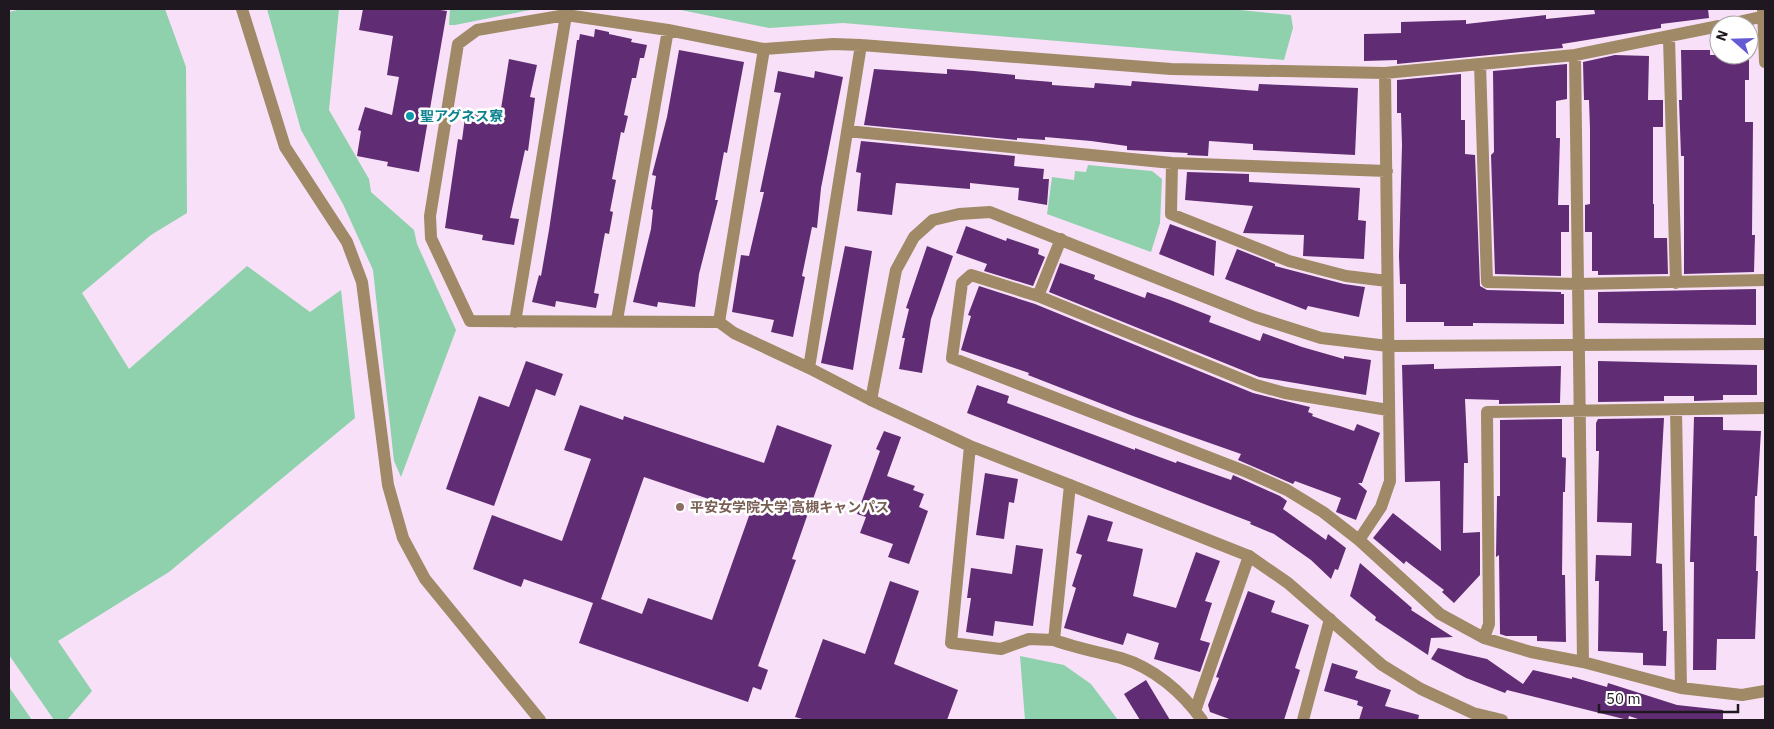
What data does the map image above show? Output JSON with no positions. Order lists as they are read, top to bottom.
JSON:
{
  "places": ["聖アグネス寮", "平安女学院大学 高槻キャンパス"],
  "scale_bar": "50 m",
  "north": "left"
}
